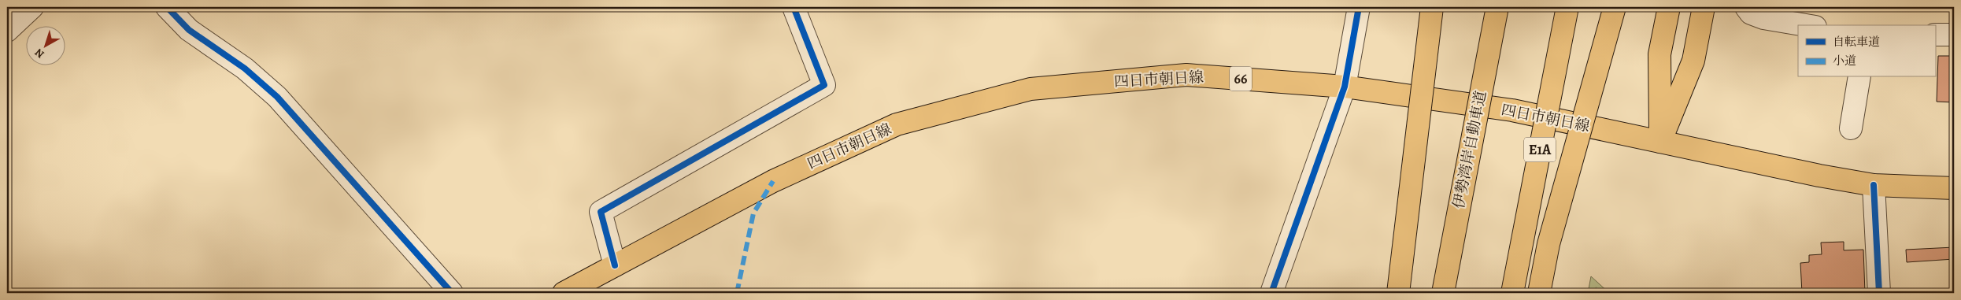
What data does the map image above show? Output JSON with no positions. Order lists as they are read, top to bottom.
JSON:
{
  "streets": {
    "main road": [
      "66",
      "四日市朝日線",
      "伊勢湾岸自動車道",
      "E1A"
    ]
  },
  "legend": ["自転車道", "小道"],
  "north": "bottom left"
}
